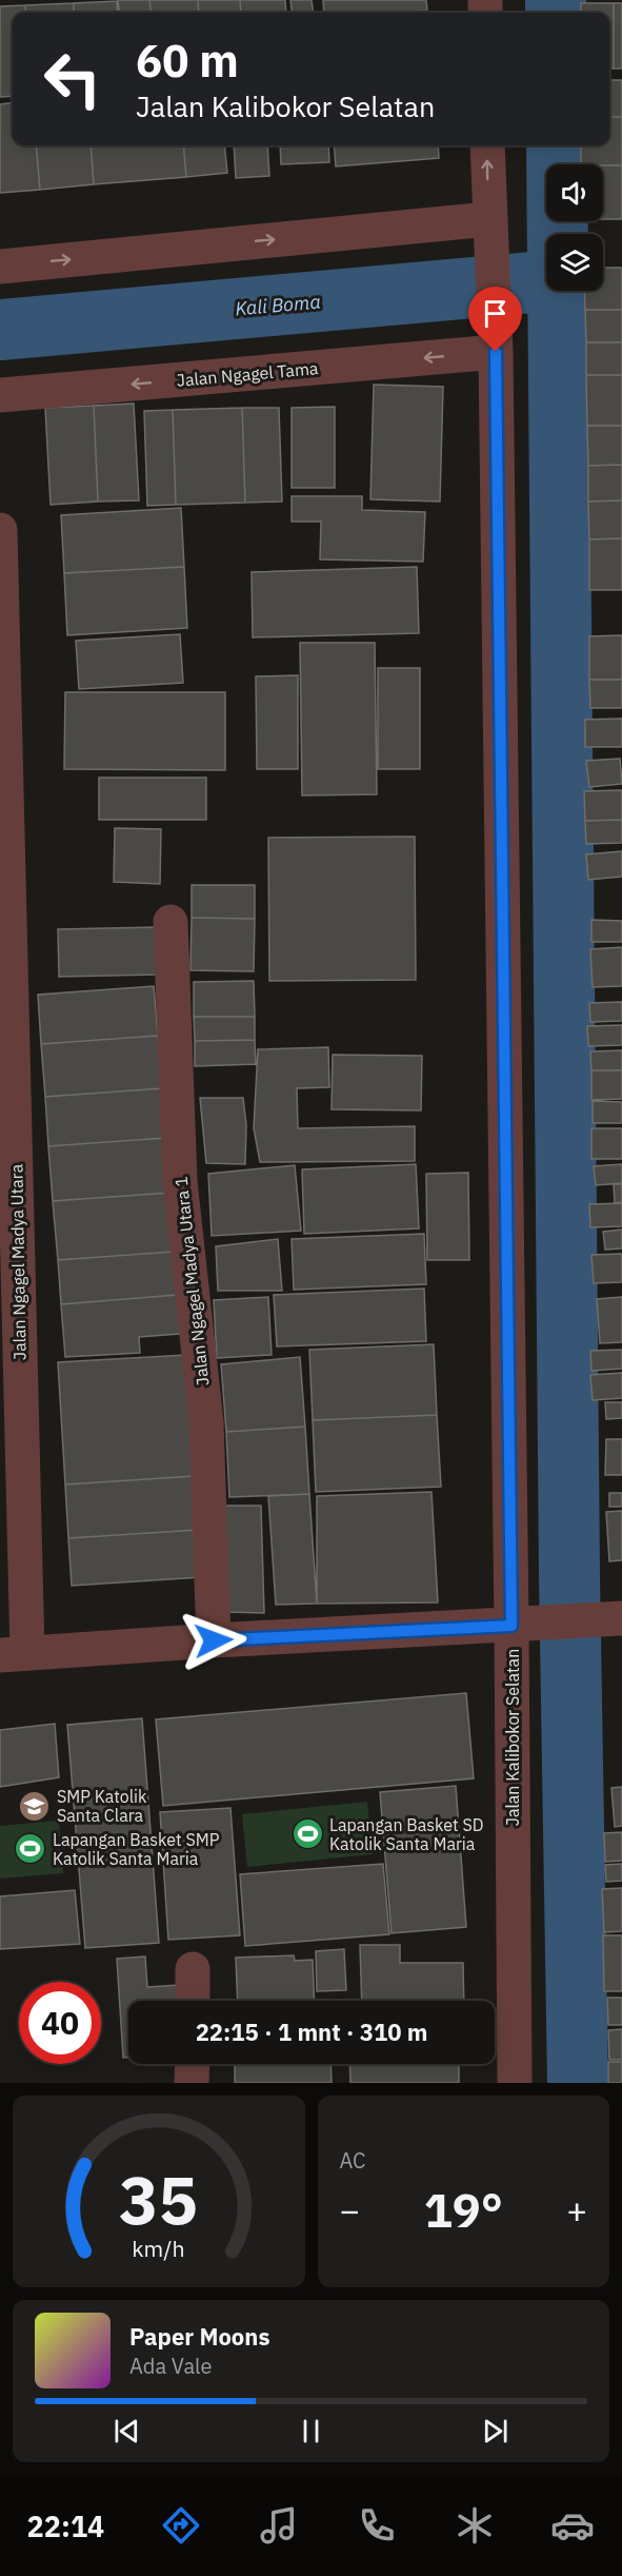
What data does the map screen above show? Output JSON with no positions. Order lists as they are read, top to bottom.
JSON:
{
  "streets": {
    "street": [
      "Jalan Ngagel Tama",
      "Jalan Ngagel Madya Utara",
      "Jalan Ngagel Madya Utara 1",
      "Jalan Kalibokor Selatan"
    ]
  },
  "crossings": [
    ["Jalan Ngagel Tama", "Jalan Kalibokor Selatan"]
  ],
  "water": ["Kali Boma"],
  "places": {
    "school or university": ["SMP Katolik Santa Clara"],
    "sports": ["Lapangan Basket SD Katolik Santa Maria", "Lapangan Basket SMP Katolik Santa Maria"]
  },
  "page": {
    "turn": ["60 m", "Jalan Kalibokor Selatan"],
    "limit": "40",
    "trip": "22:15 · 1 mnt · 310 m",
    "tile": "AC",
    "heat": ["−", "19°", "+"],
    "song": ["Paper Moons", "Ada Vale"],
    "tabs": "22:14",
    "gauge": ["35", "km/h"]
  }
}
